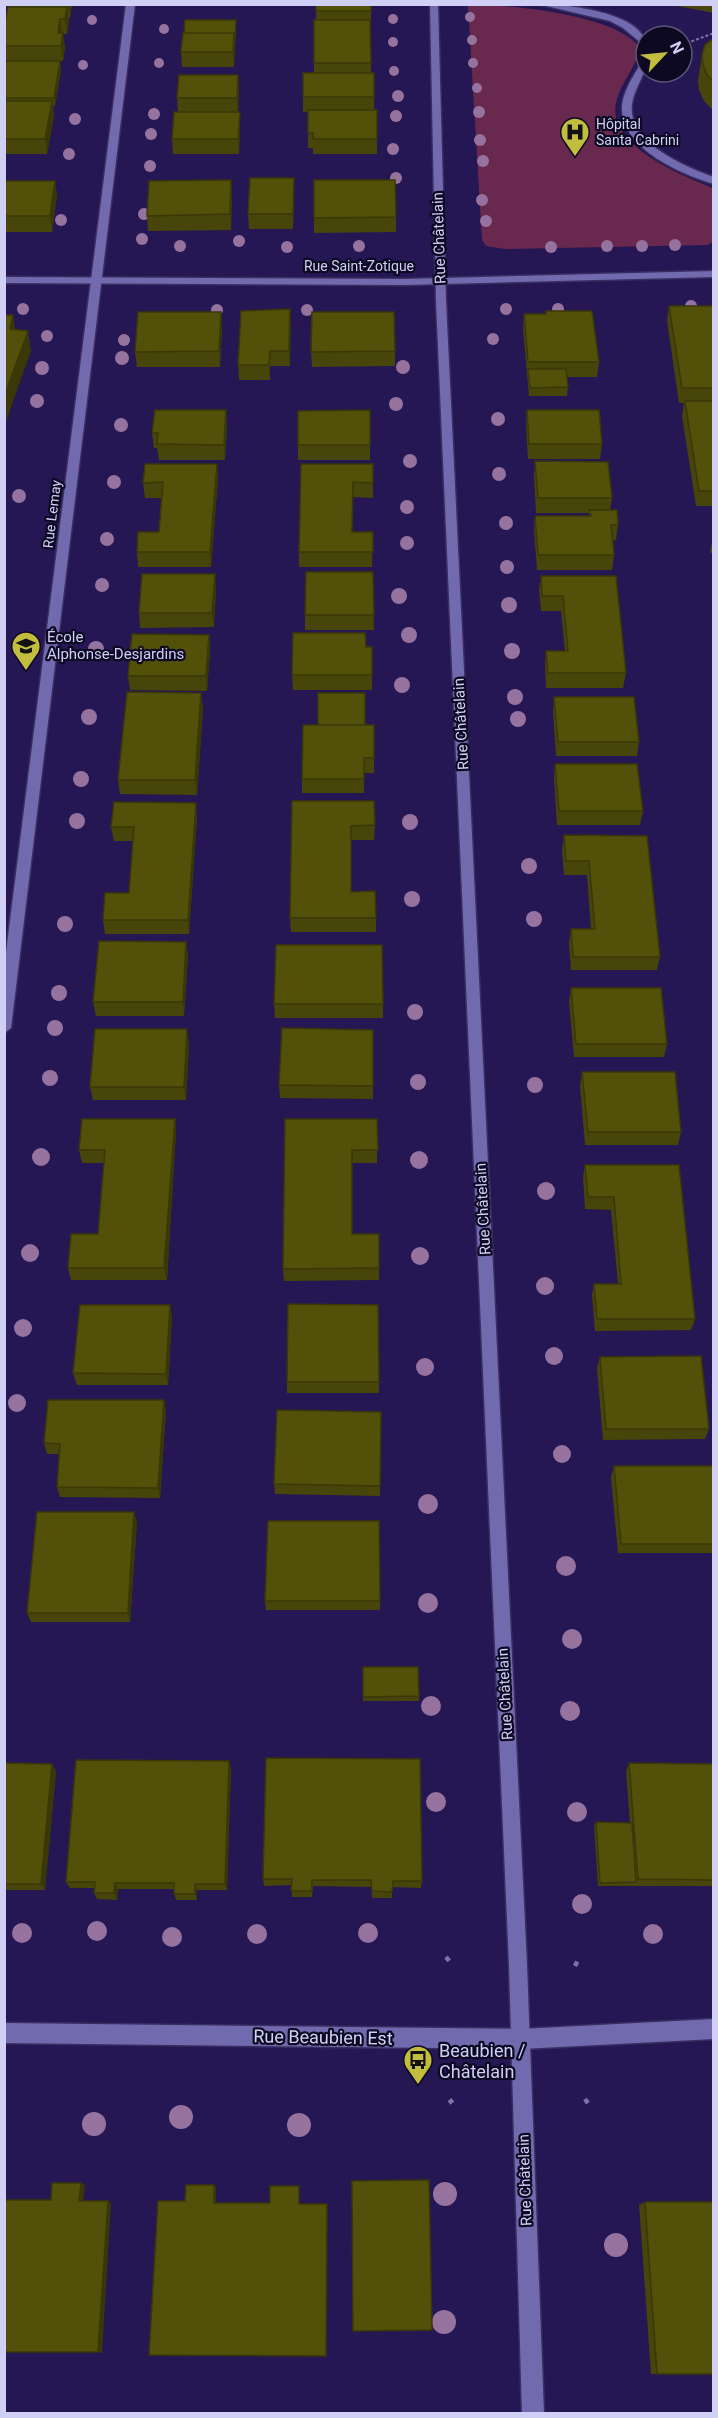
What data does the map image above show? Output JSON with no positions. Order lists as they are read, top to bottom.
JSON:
{
  "streets": {
    "street": [
      "Rue Châtelain",
      "Rue Saint-Zotique",
      "Rue Lemay",
      "Rue Beaubien Est"
    ]
  },
  "crossings": [
    ["Rue Châtelain", "Rue Saint-Zotique"],
    ["Rue Châtelain", "Rue Beaubien Est"],
    ["Rue Saint-Zotique", "Rue Lemay"]
  ],
  "places": {
    "hospital": ["Hôpital Santa Cabrini"],
    "school or university": ["École Alphonse-Desjardins"],
    "bus stop": ["Beaubien / Châtelain"]
  },
  "north": "top right"
}
